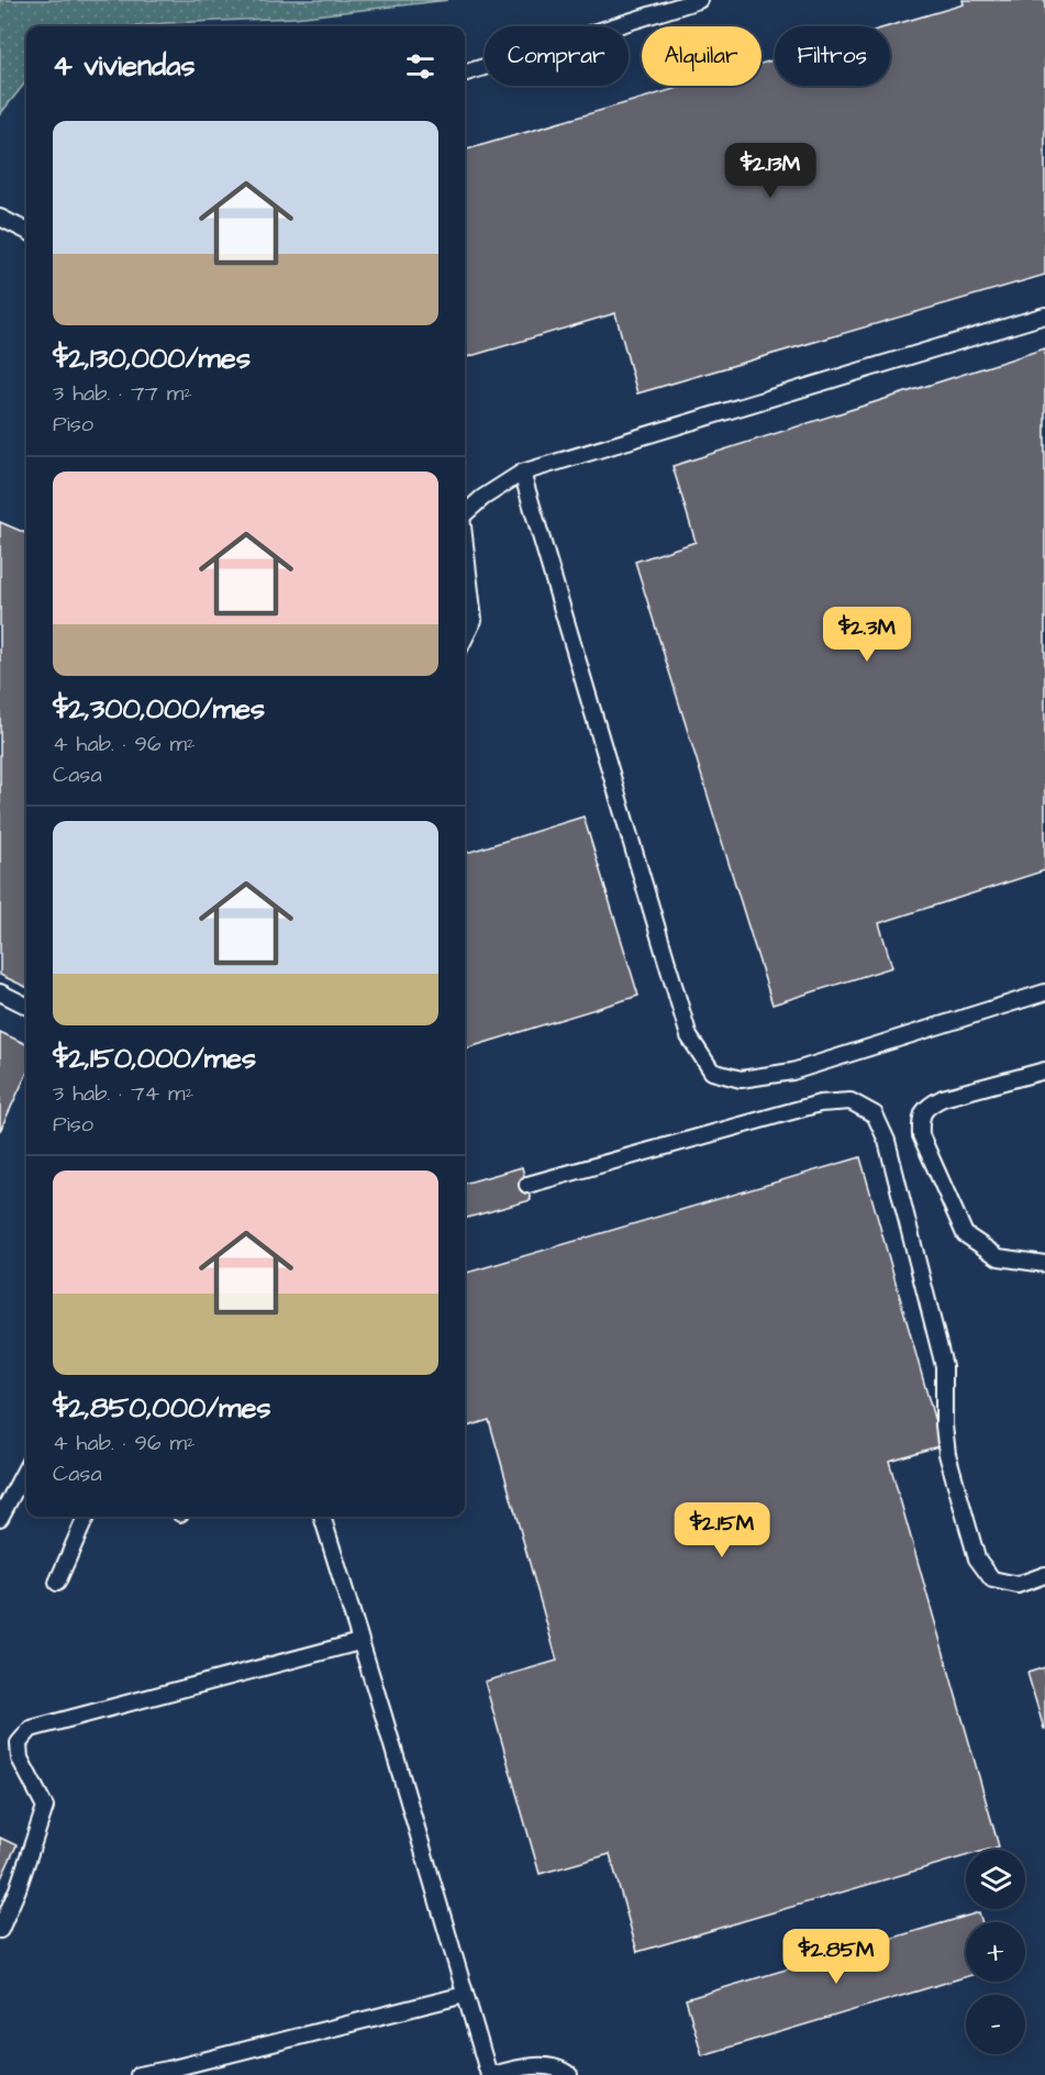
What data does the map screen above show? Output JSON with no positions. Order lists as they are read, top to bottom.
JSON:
{
  "page": {
    "chip": ["Comprar", "Alquilar", "Filtros"],
    "heading": "4 viviendas",
    "list": [
      {
        "name": "$2,130,000/mes",
        "note": "3 hab. · 77 m² · Piso"
      },
      {
        "name": "$2,300,000/mes",
        "note": "4 hab. · 96 m² · Casa"
      },
      {
        "name": "$2,150,000/mes",
        "note": "3 hab. · 74 m² · Piso"
      },
      {
        "name": "$2,850,000/mes",
        "note": "4 hab. · 96 m² · Casa"
      }
    ],
    "price": [
      "$2.13M",
      "$2.3M",
      "$2.15M",
      "$2.85M"
    ],
    "map_buttons": ["+", "−"]
  }
}
